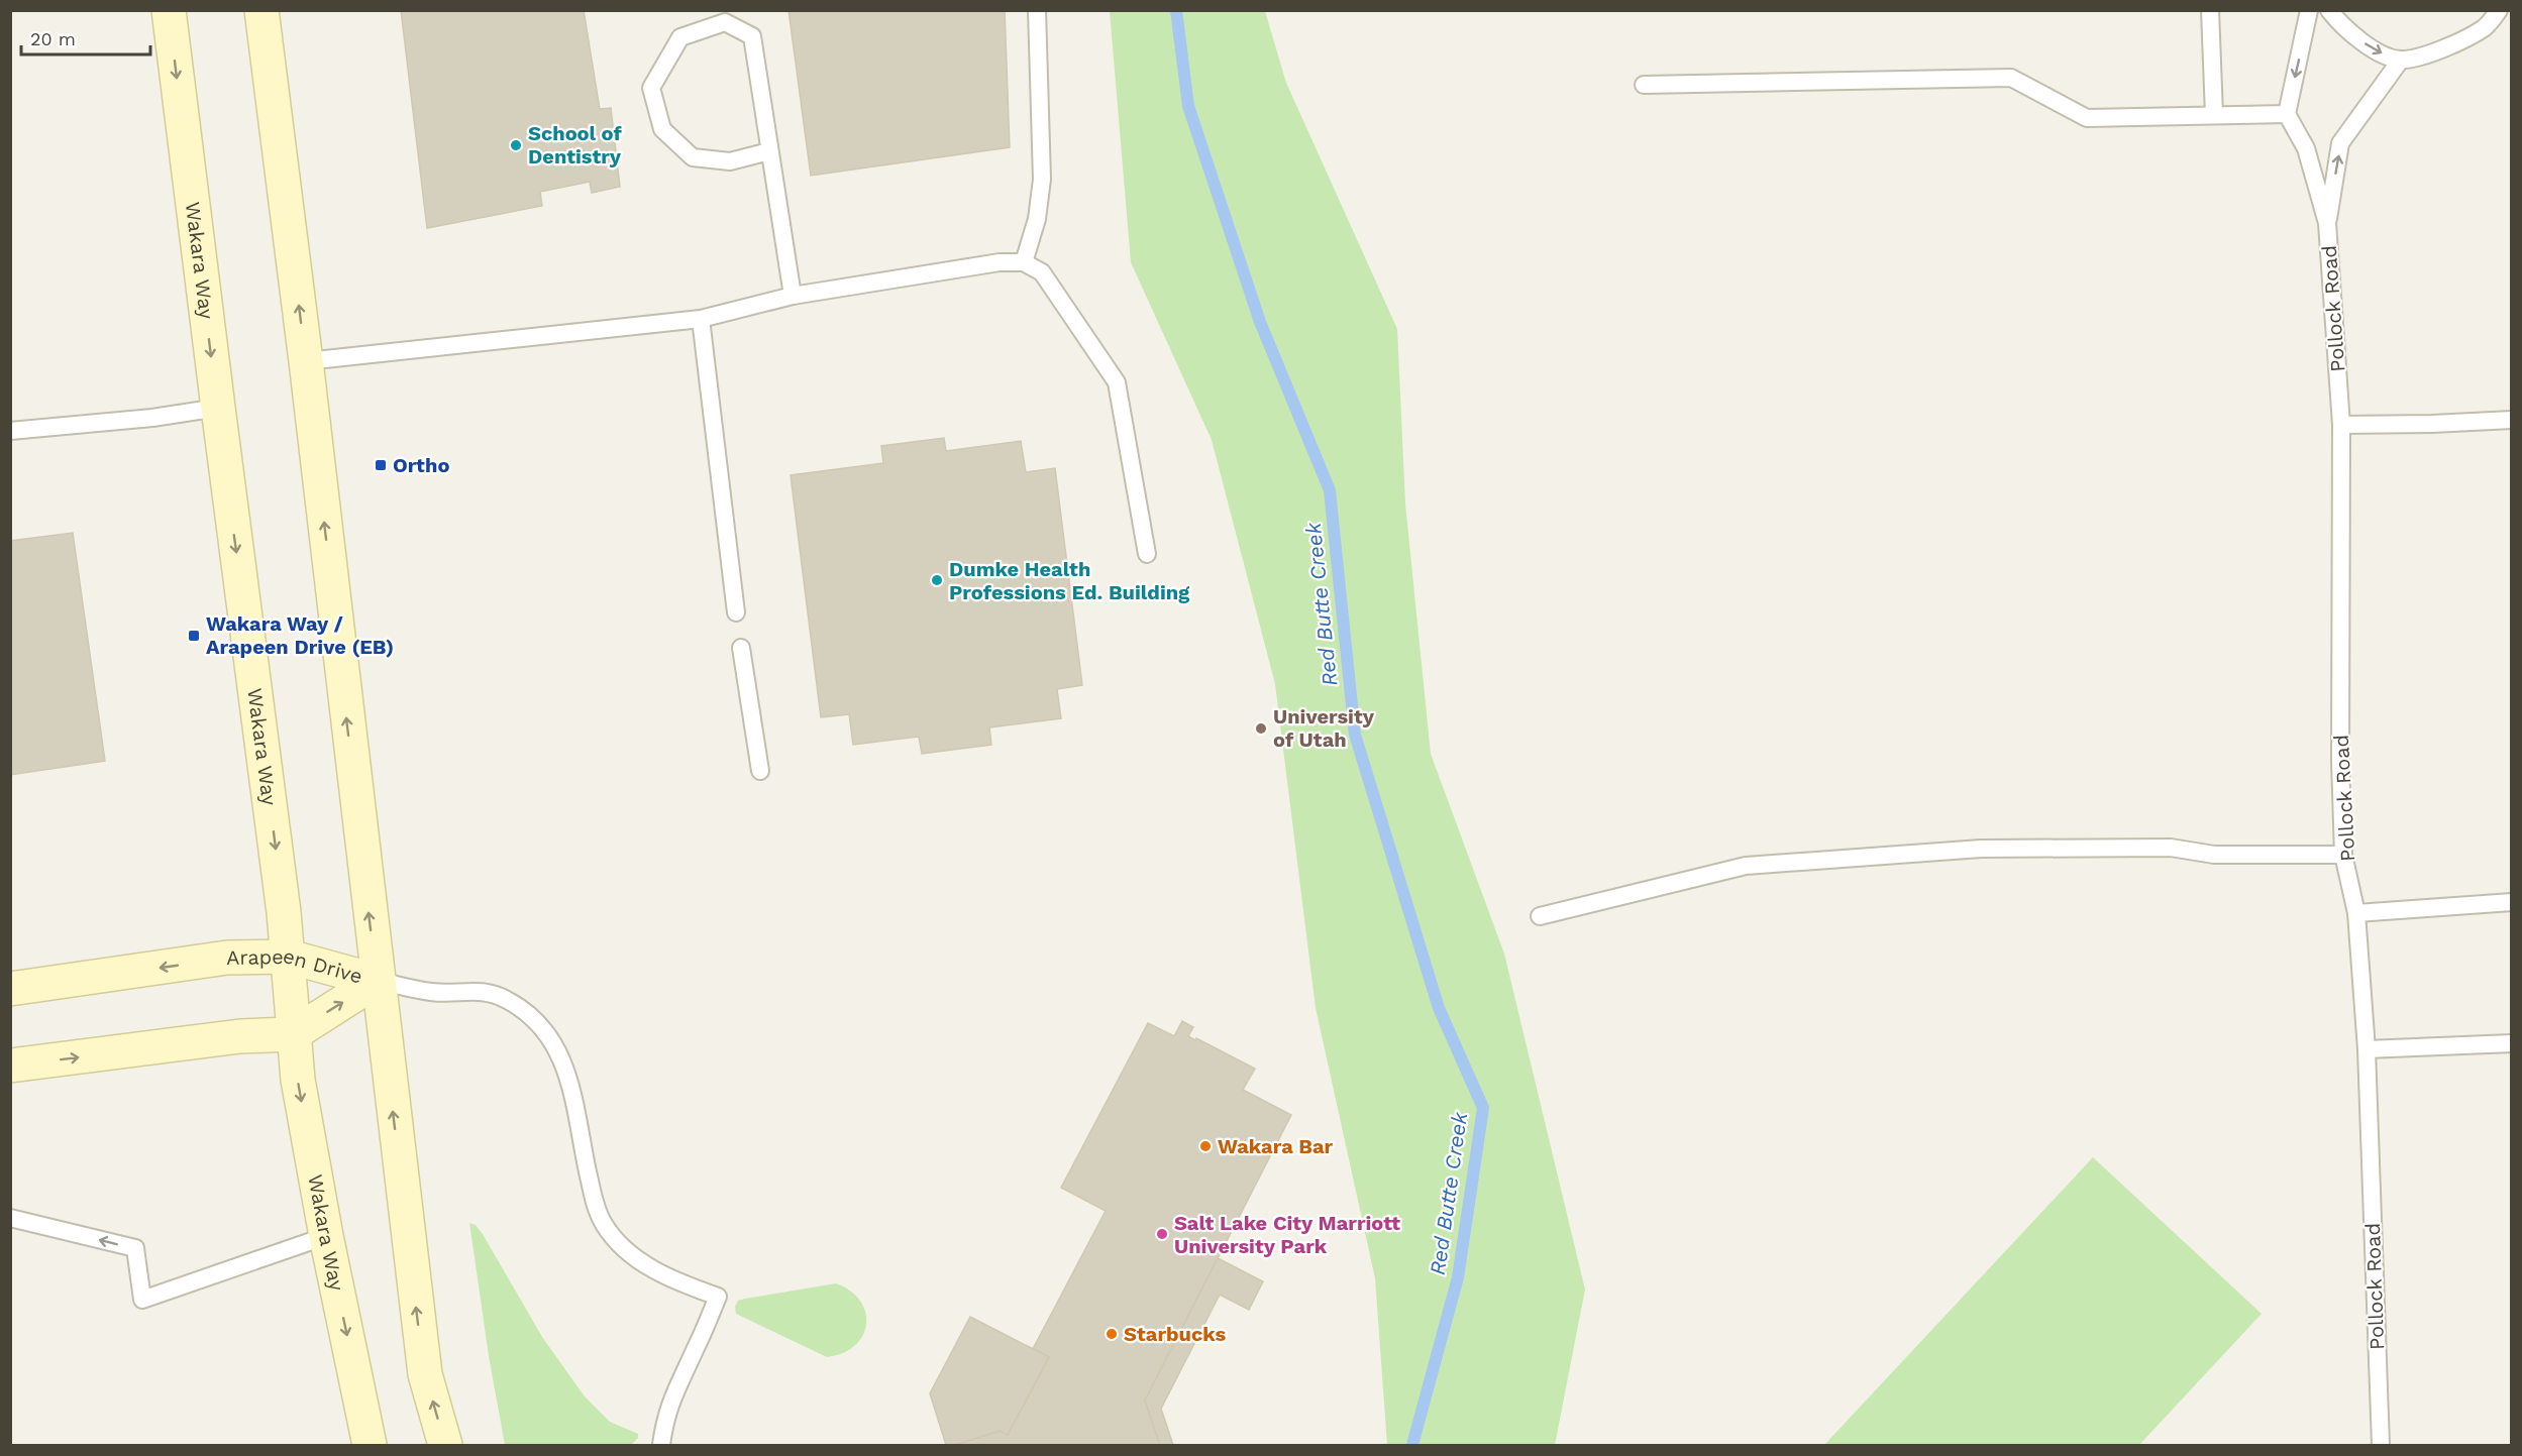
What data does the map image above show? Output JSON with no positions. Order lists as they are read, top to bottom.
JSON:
{
  "streets": {
    "street": ["Wakara Way", "Arapeen Drive"],
    "lane": ["Pollock Road"]
  },
  "crossings": [
    ["Wakara Way", "Arapeen Drive"]
  ],
  "water": ["Red Butte Creek"],
  "places": {
    "other": [
      "School of Dentistry",
      "Dumke Health Professions Ed. Building",
      "University of Utah",
      "Wakara Bar",
      "Salt Lake City Marriott University Park",
      "Starbucks"
    ],
    "transit": ["Ortho", "Wakara Way / Arapeen Drive (EB)"]
  },
  "scale_bar": "20 m"
}
